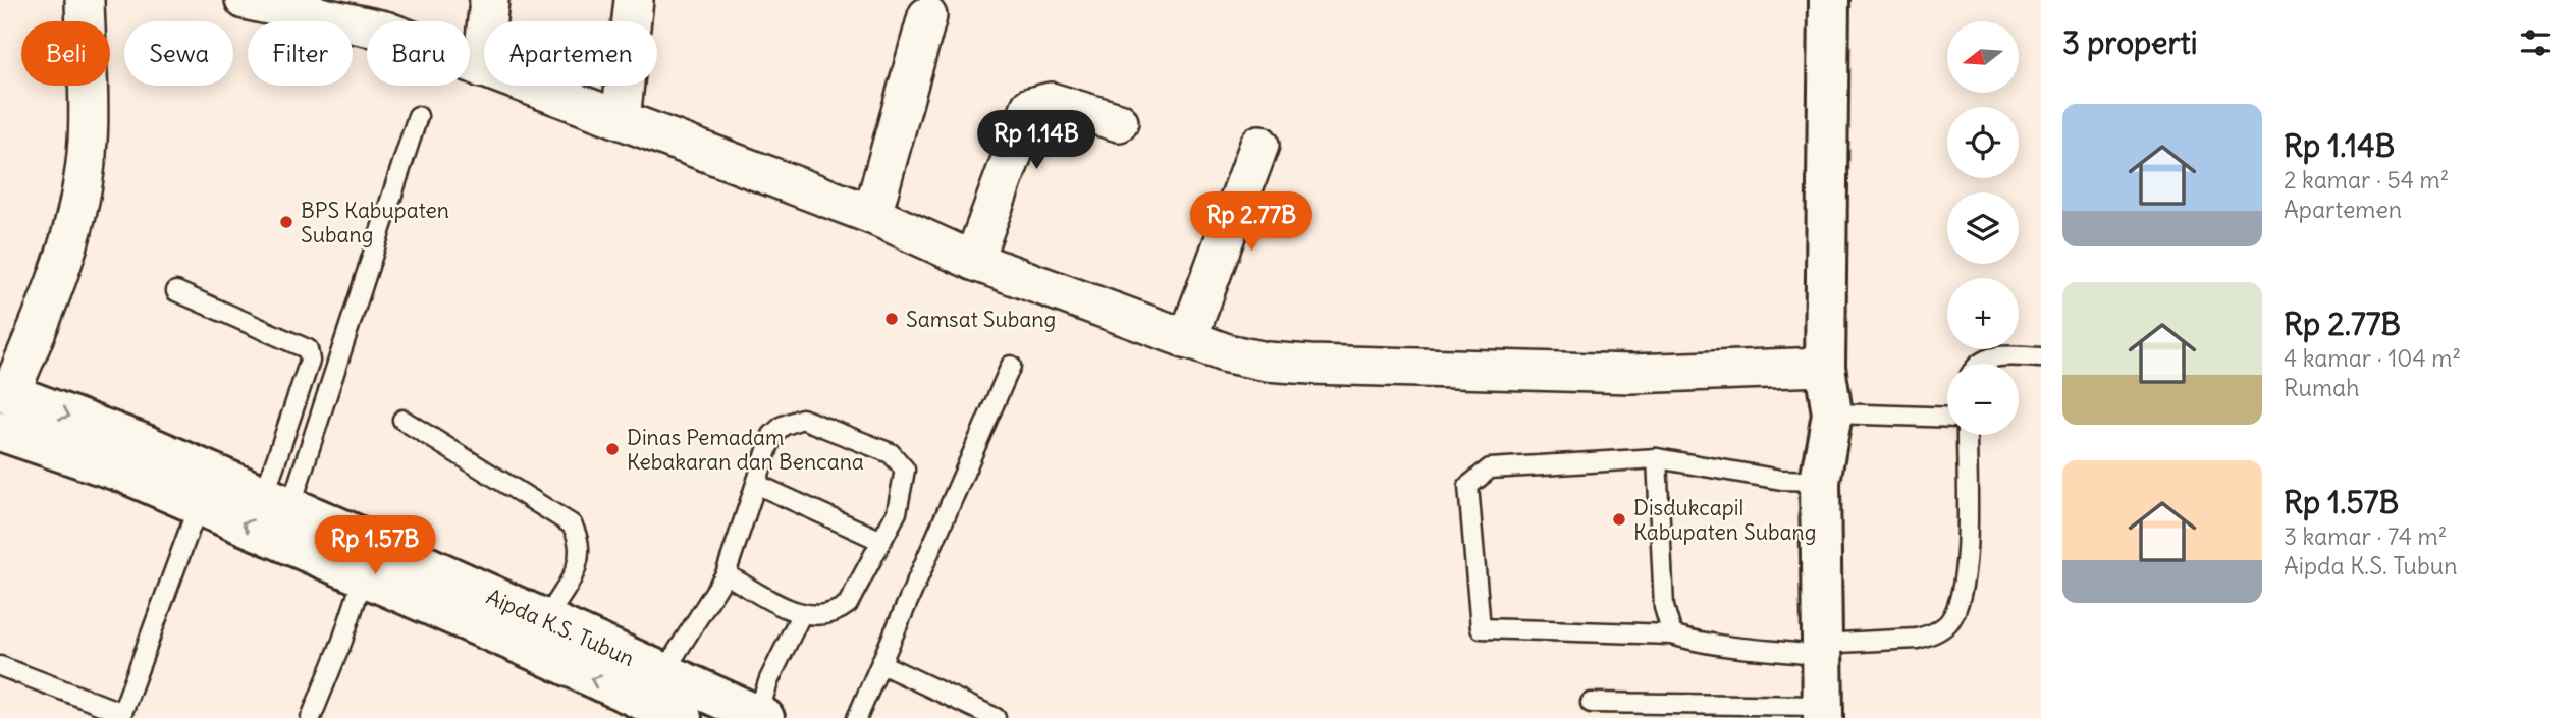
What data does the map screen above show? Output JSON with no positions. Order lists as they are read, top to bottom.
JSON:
{
  "streets": {
    "street": ["Aipda K.S. Tubun"]
  },
  "places": [
    "BPS Kabupaten Subang",
    "Samsat Subang",
    "Dinas Pemadam Kebakaran dan Bencana",
    "Disdukcapil Kabupaten Subang"
  ],
  "north": "left",
  "page": {
    "heading": "3 properti",
    "map_buttons": ["+", "−"],
    "chip": [
      "Beli",
      "Sewa",
      "Filter",
      "Baru",
      "Apartemen"
    ],
    "list": [
      {
        "name": "Rp 1.14B",
        "note": "2 kamar · 54 m² · Apartemen"
      },
      {
        "name": "Rp 2.77B",
        "note": "4 kamar · 104 m² · Rumah"
      },
      {
        "name": "Rp 1.57B",
        "note": "3 kamar · 74 m² · Aipda K.S. Tubun"
      }
    ],
    "price": ["Rp 1.14B", "Rp 2.77B", "Rp 1.57B"]
  }
}
